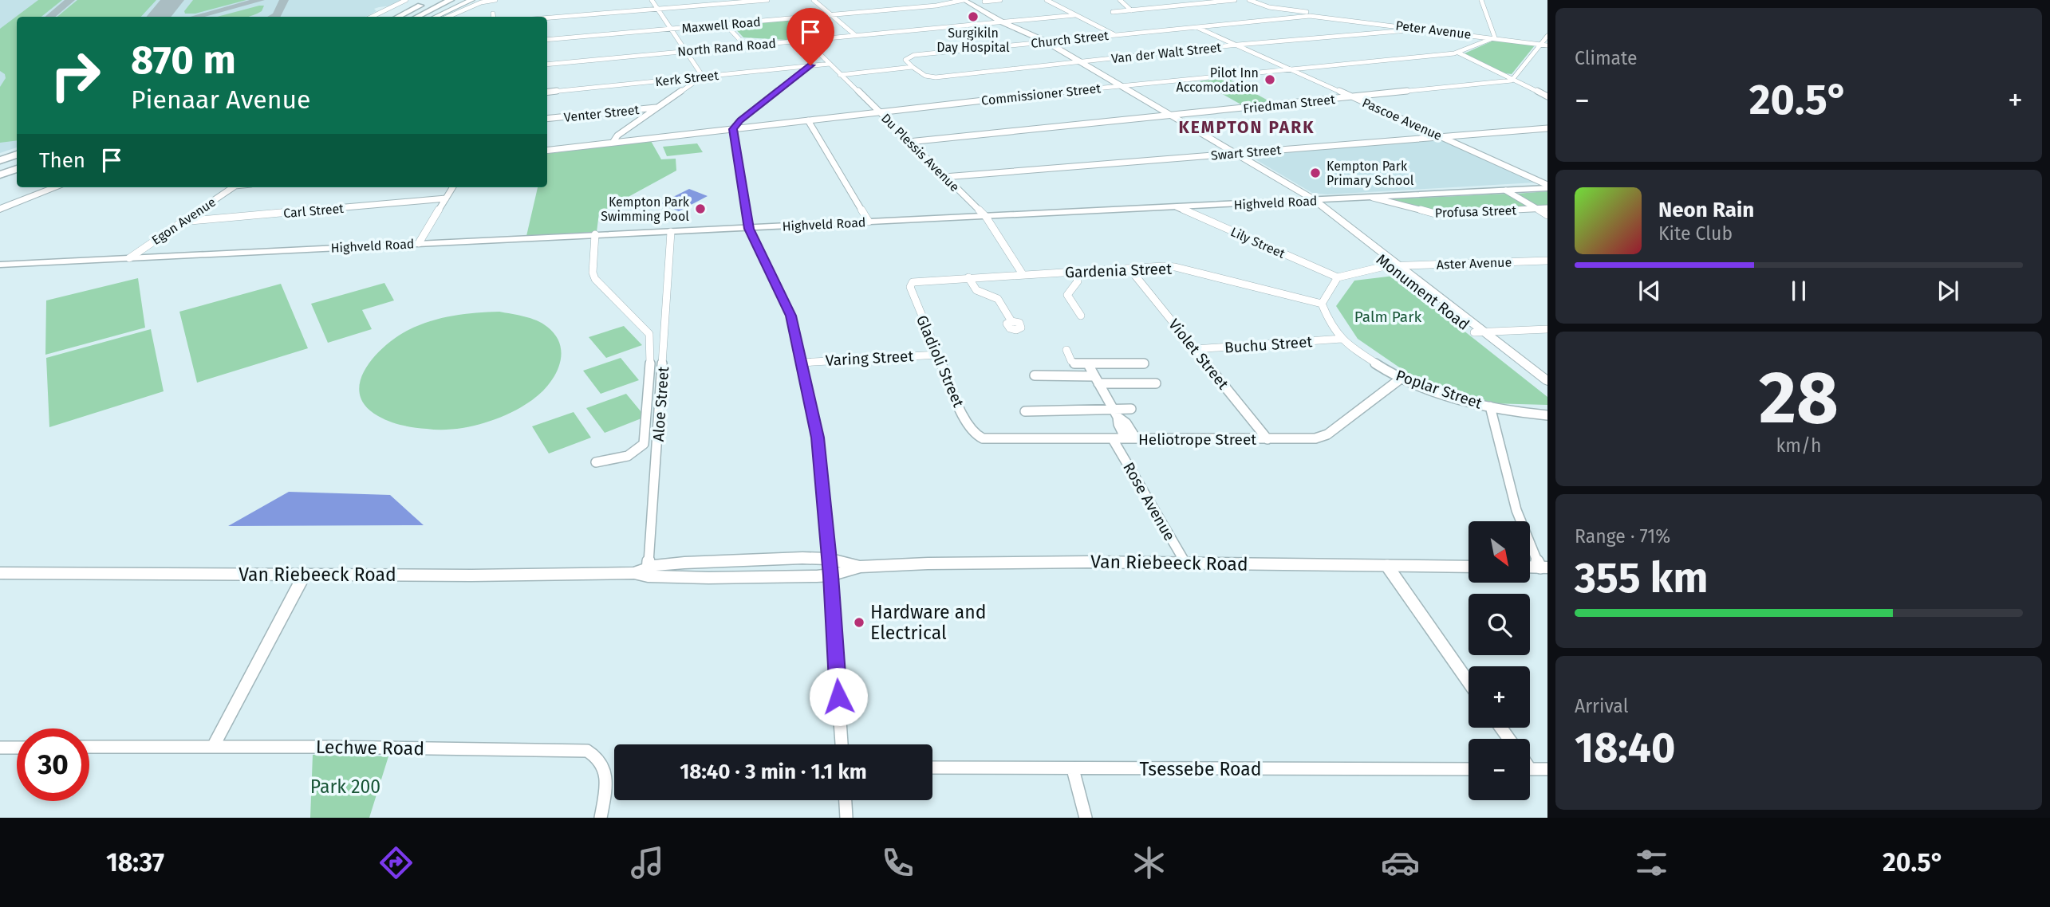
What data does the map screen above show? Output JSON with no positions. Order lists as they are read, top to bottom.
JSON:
{
  "streets": {
    "main road": ["Monument Road"],
    "street": [
      "Maxwell Road",
      "Peter Avenue",
      "Church Street",
      "North Rand Road",
      "Van der Walt Street",
      "Kerk Street",
      "Commissioner Street",
      "Friedman Street",
      "Venter Street",
      "Pascoe Avenue",
      "Du Plessis Avenue",
      "Swart Street",
      "Highveld Road",
      "Carl Street",
      "Profusa Street",
      "Egon Avenue",
      "Lily Street",
      "Aster Avenue",
      "Gardenia Street",
      "Buchu Street",
      "Violet Street",
      "Varing Street",
      "Gladioli Street",
      "Poplar Street",
      "Aloe Street",
      "Heliotrope Street",
      "Rose Avenue",
      "Van Riebeeck Road",
      "Lechwe Road",
      "Tsessebe Road"
    ]
  },
  "crossings": [
    ["Maxwell Road", "Monument Road"],
    ["Peter Avenue", "Church Street"],
    ["Peter Avenue", "Van der Walt Street"],
    ["Peter Avenue", "Commissioner Street"],
    ["Church Street", "Van der Walt Street"],
    ["Church Street", "Pascoe Avenue"],
    ["Church Street", "Monument Road"],
    ["North Rand Road", "Du Plessis Avenue"],
    ["North Rand Road", "Monument Road"],
    ["Van der Walt Street", "Pascoe Avenue"],
    ["Van der Walt Street", "Monument Road"],
    ["Kerk Street", "Du Plessis Avenue"],
    ["Commissioner Street", "Pascoe Avenue"],
    ["Commissioner Street", "Du Plessis Avenue"],
    ["Commissioner Street", "Monument Road"],
    ["Friedman Street", "Pascoe Avenue"],
    ["Friedman Street", "Du Plessis Avenue"],
    ["Friedman Street", "Monument Road"],
    ["Pascoe Avenue", "Swart Street"],
    ["Pascoe Avenue", "Highveld Road"],
    ["Du Plessis Avenue", "Swart Street"],
    ["Du Plessis Avenue", "Highveld Road"],
    ["Du Plessis Avenue", "Gardenia Street"],
    ["Swart Street", "Monument Road"],
    ["Highveld Road", "Profusa Street"],
    ["Highveld Road", "Egon Avenue"],
    ["Highveld Road", "Lily Street"],
    ["Highveld Road", "Monument Road"],
    ["Highveld Road", "Aloe Street"],
    ["Carl Street", "Egon Avenue"],
    ["Aster Avenue", "Monument Road"],
    ["Gardenia Street", "Violet Street"],
    ["Gardenia Street", "Gladioli Street"],
    ["Gardenia Street", "Poplar Street"],
    ["Buchu Street", "Violet Street"],
    ["Buchu Street", "Poplar Street"],
    ["Violet Street", "Heliotrope Street"],
    ["Varing Street", "Gladioli Street"],
    ["Gladioli Street", "Heliotrope Street"],
    ["Poplar Street", "Heliotrope Street"],
    ["Aloe Street", "Van Riebeeck Road"],
    ["Heliotrope Street", "Rose Avenue"],
    ["Rose Avenue", "Van Riebeeck Road"]
  ],
  "districts": ["KEMPTON PARK"],
  "parks": ["Palm Park", "Park 200"],
  "places": [
    "Surgikiln Day Hospital",
    "Pilot Inn Accomodation",
    "Kempton Park Primary School",
    "Kempton Park Swimming Pool",
    "Hardware and Electrical"
  ],
  "north": "bottom right",
  "page": {
    "tile": [
      "Climate",
      ["28", "km/h"],
      ["Range · 71%", "355 km"],
      ["Arrival", "18:40"]
    ],
    "turn": ["870 m", "Pienaar Avenue"],
    "heat": ["−", "20.5°", "+"],
    "then": "Then",
    "song": ["Neon Rain", "Kite Club"],
    "map_buttons": ["+", "−"],
    "limit": "30",
    "trip": "18:40 · 3 min · 1.1 km",
    "tabs": ["18:37", "20.5°"]
  }
}
